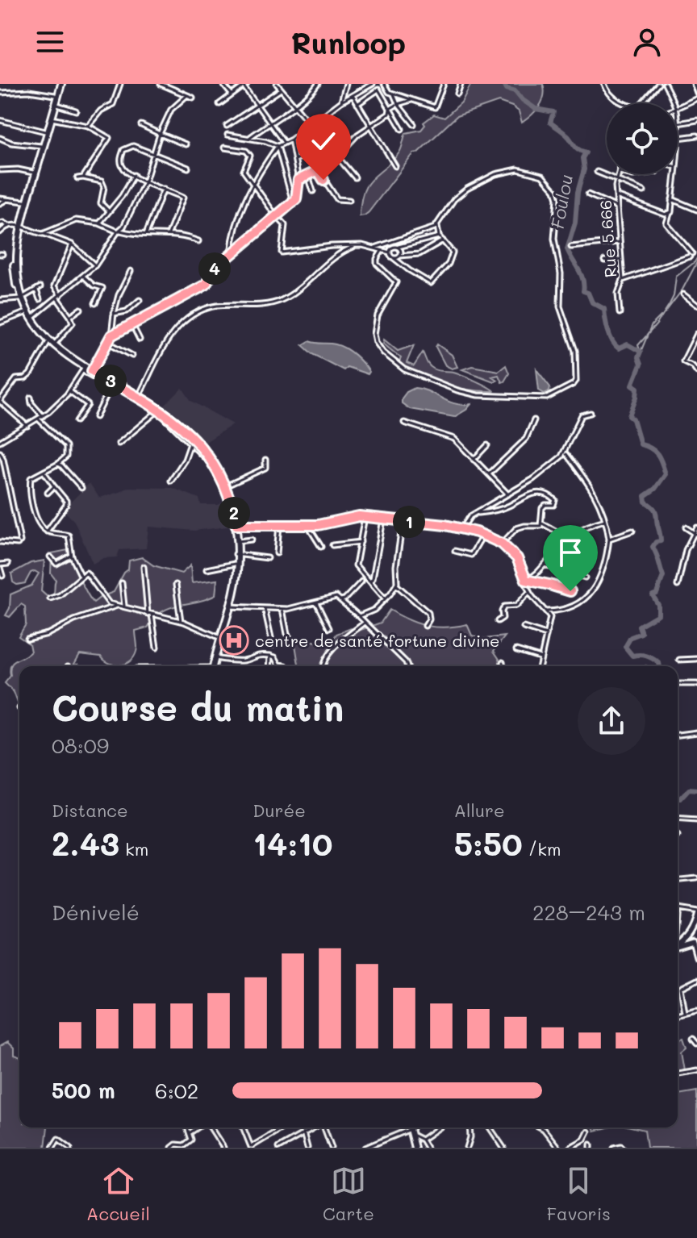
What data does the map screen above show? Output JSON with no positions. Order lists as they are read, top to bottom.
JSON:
{
  "streets": {
    "street": ["Rue 5.666"]
  },
  "water": ["Foulou"],
  "places": {
    "hospital": ["centre de santé fortune divine"]
  },
  "page": {
    "header": "Runloop",
    "pins": [
      "4",
      "3",
      "2",
      "1"
    ],
    "heading": ["Course du matin", "08:09"],
    "stats": [
      ["Distance", "2.43 km"],
      ["Durée", "14:10"],
      ["Allure", "5:50 /km"]
    ],
    "chart": ["Dénivelé", "228–243 m"],
    "list": [
      {
        "name": "500 m",
        "note": "6:02"
      }
    ],
    "tabs": ["Accueil", "Carte", "Favoris"]
  }
}
